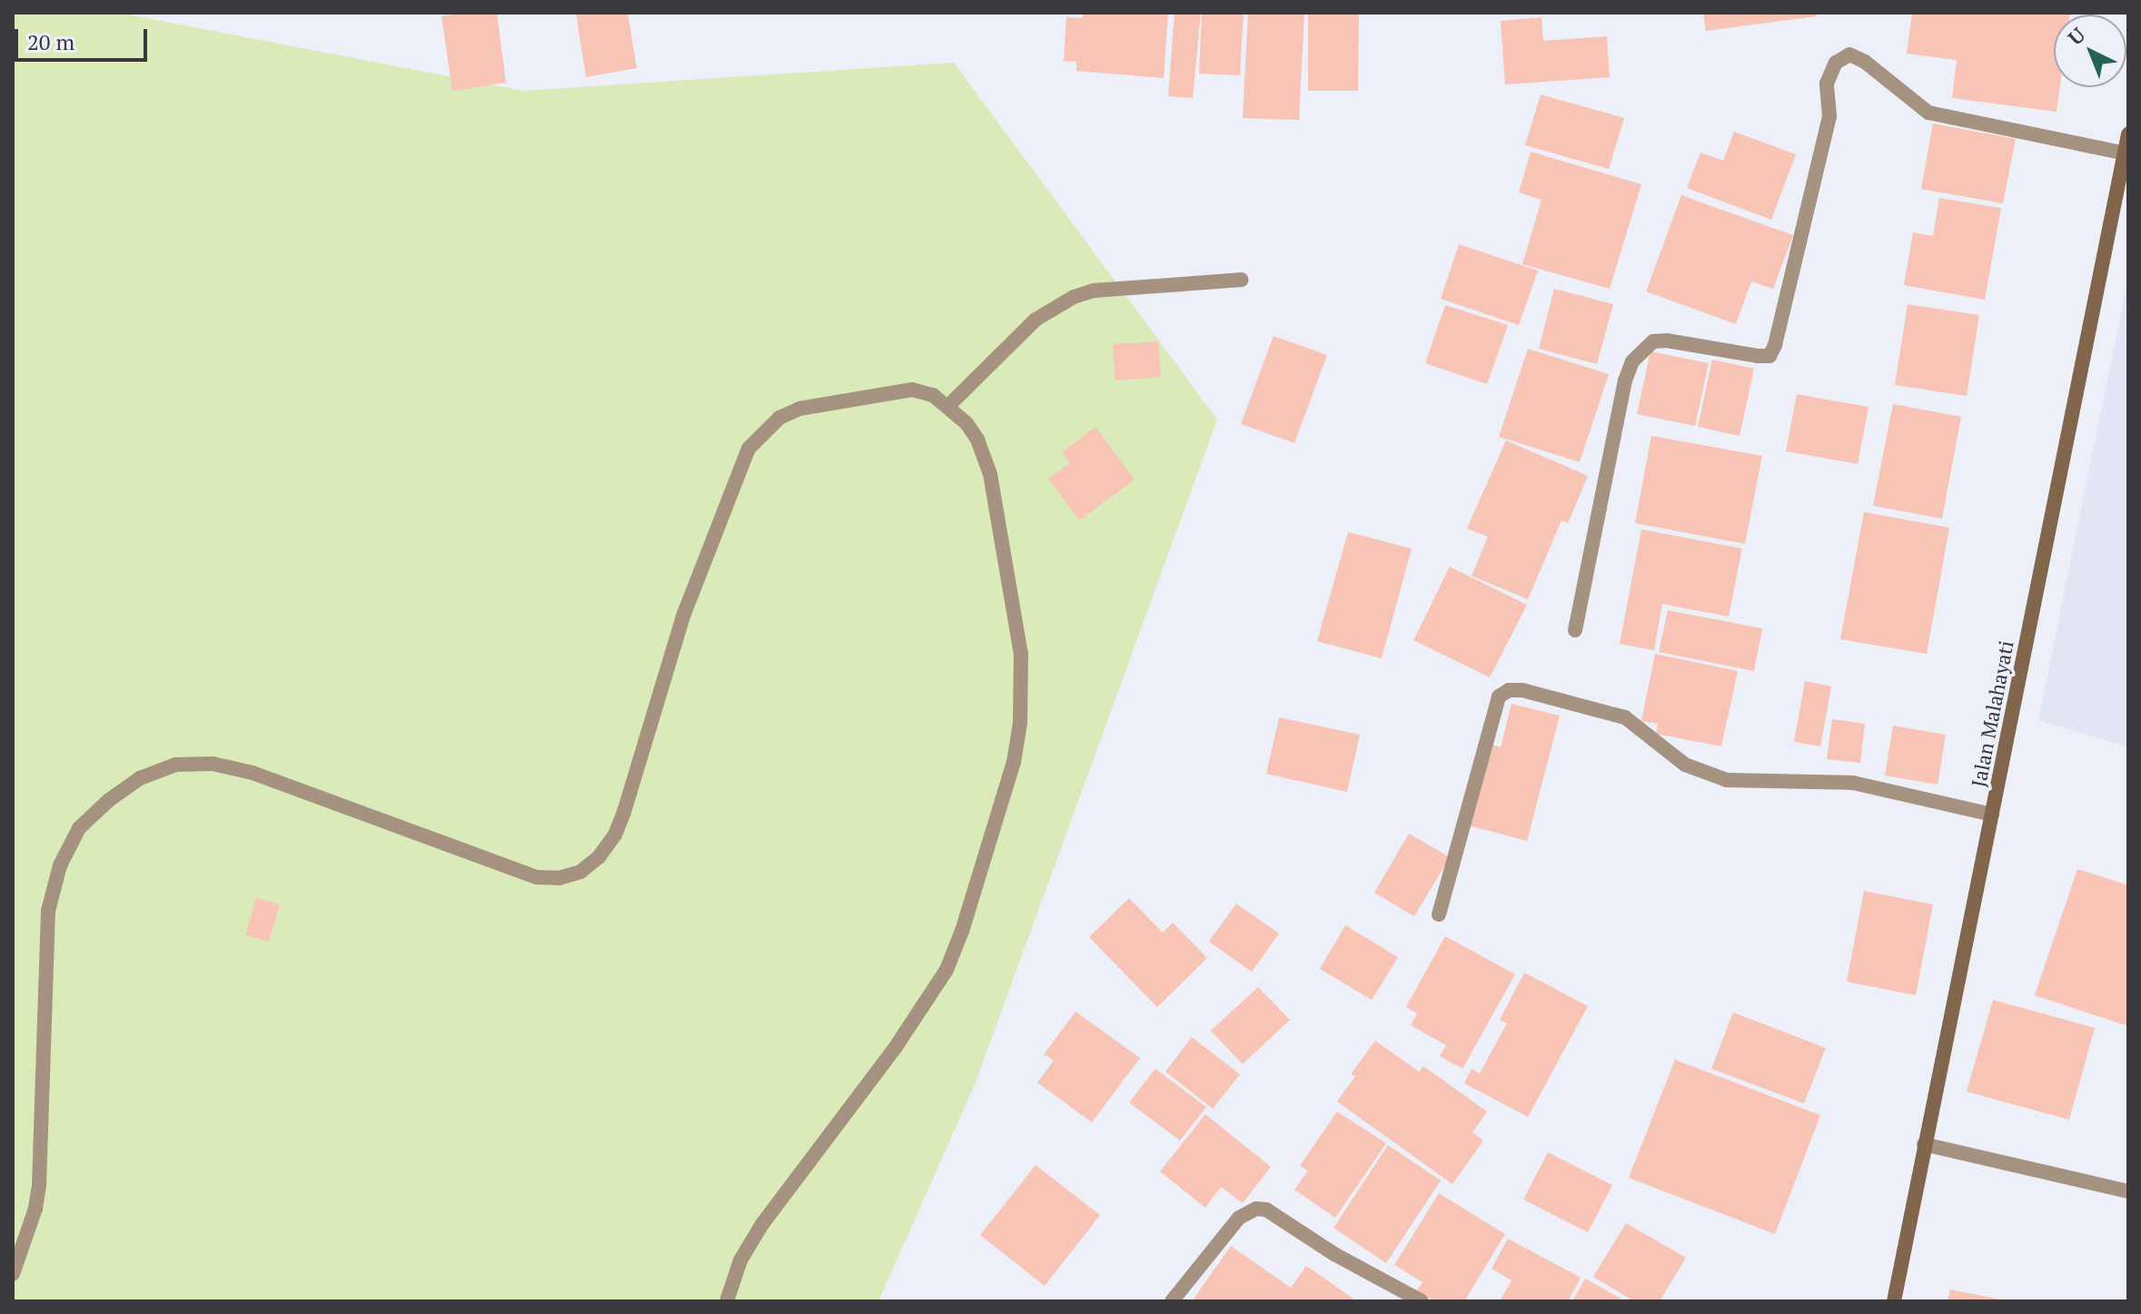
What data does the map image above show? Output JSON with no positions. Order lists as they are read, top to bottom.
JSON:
{
  "streets": {
    "main road": ["Jalan Malahayati"]
  },
  "scale_bar": "20 m",
  "north": "top left"
}
